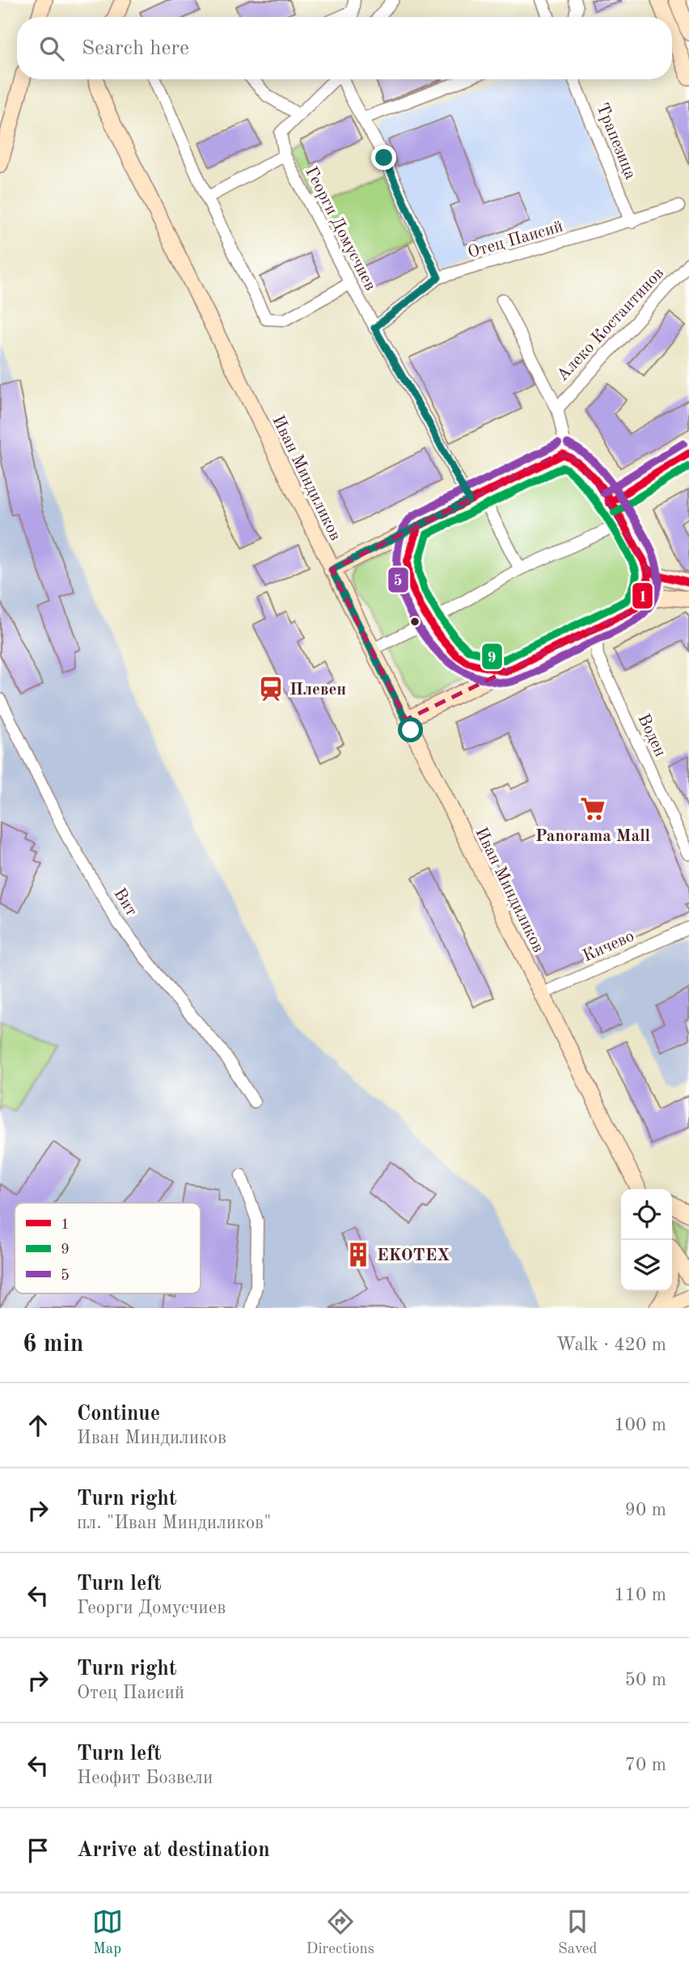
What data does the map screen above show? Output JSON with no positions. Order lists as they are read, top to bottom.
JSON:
{
  "streets": {
    "street": [
      "Трапезица",
      "Георги Домусчиев",
      "Отец Паисий",
      "Алеко Костантинов",
      "Иван Миндиликов",
      "Воден",
      "Вит",
      "Кичево"
    ]
  },
  "crossings": [
    ["Трапезица", "Отец Паисий"],
    ["Георги Домусчиев", "Отец Паисий"],
    ["Иван Миндиликов", "Кичево"]
  ],
  "places": {
    "station": ["Плевен"],
    "supermarket": ["Panorama Mall"],
    "building": ["EKOTEX"]
  },
  "lines": ["transit line 5", "transit line 1", "transit line 9"],
  "legend": ["1", "9", "5"],
  "page": {
    "search": "Search here",
    "heading": ["6 min", "Walk · 420 m"],
    "list": [
      ["Continue", "Иван Миндиликов", "100 m"],
      ["Turn right", "пл. \"Иван Миндиликов\"", "90 m"],
      ["Turn left", "Георги Домусчиев", "110 m"],
      ["Turn right", "Отец Паисий", "50 m"],
      ["Turn left", "Неофит Бозвели", "70 m"],
      "Arrive at destination"
    ],
    "nav": ["Map", "Directions", "Saved"]
  }
}
